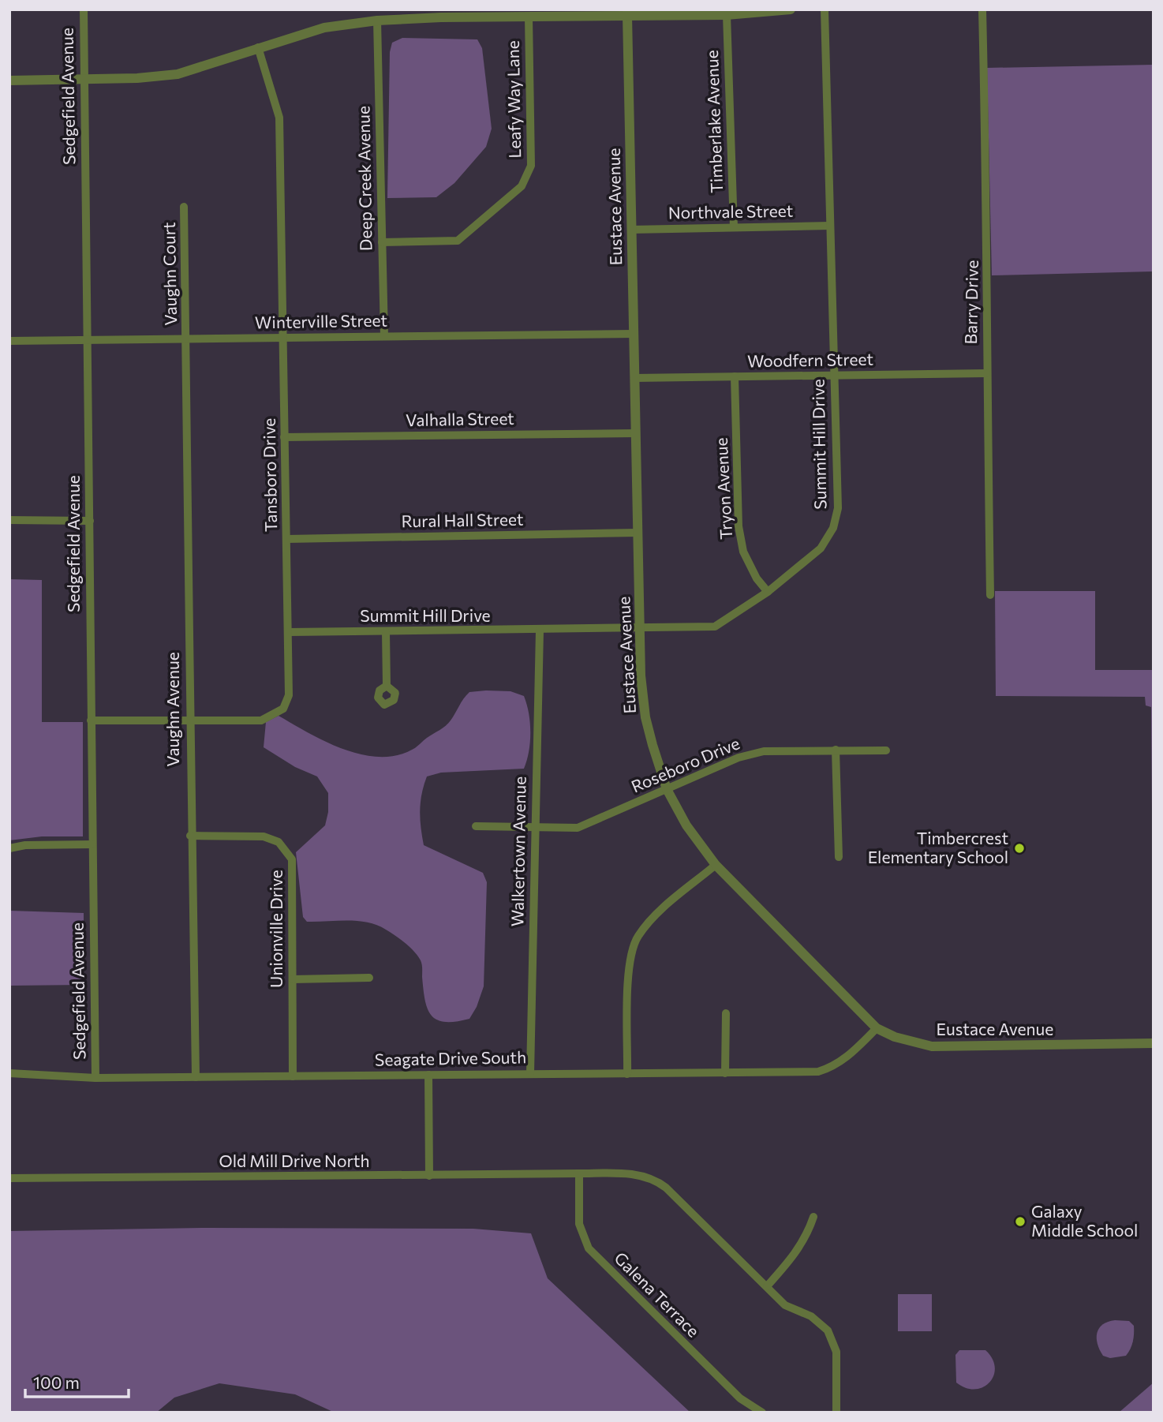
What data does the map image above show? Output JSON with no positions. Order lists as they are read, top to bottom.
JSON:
{
  "streets": {
    "street": [
      "Sedgefield Avenue",
      "Leafy Way Lane",
      "Timberlake Avenue",
      "Deep Creek Avenue",
      "Eustace Avenue",
      "Northvale Street",
      "Vaughn Court",
      "Barry Drive",
      "Winterville Street",
      "Woodfern Street",
      "Valhalla Street",
      "Summit Hill Drive",
      "Tansboro Drive",
      "Tryon Avenue",
      "Rural Hall Street",
      "Vaughn Avenue",
      "Roseboro Drive",
      "Walkertown Avenue",
      "Unionville Drive",
      "Seagate Drive South",
      "Old Mill Drive North",
      "Galena Terrace"
    ]
  },
  "crossings": [
    ["Sedgefield Avenue", "Winterville Street"],
    ["Sedgefield Avenue", "Tansboro Drive"],
    ["Sedgefield Avenue", "Seagate Drive South"],
    ["Leafy Way Lane", "Deep Creek Avenue"],
    ["Timberlake Avenue", "Northvale Street"],
    ["Deep Creek Avenue", "Winterville Street"],
    ["Eustace Avenue", "Northvale Street"],
    ["Eustace Avenue", "Winterville Street"],
    ["Eustace Avenue", "Woodfern Street"],
    ["Eustace Avenue", "Valhalla Street"],
    ["Eustace Avenue", "Summit Hill Drive"],
    ["Eustace Avenue", "Rural Hall Street"],
    ["Eustace Avenue", "Roseboro Drive"],
    ["Eustace Avenue", "Seagate Drive South"],
    ["Northvale Street", "Summit Hill Drive"],
    ["Vaughn Court", "Winterville Street"],
    ["Vaughn Court", "Vaughn Avenue"],
    ["Barry Drive", "Woodfern Street"],
    ["Winterville Street", "Tansboro Drive"],
    ["Winterville Street", "Vaughn Avenue"],
    ["Woodfern Street", "Summit Hill Drive"],
    ["Woodfern Street", "Tryon Avenue"],
    ["Valhalla Street", "Tansboro Drive"],
    ["Summit Hill Drive", "Tansboro Drive"],
    ["Summit Hill Drive", "Tryon Avenue"],
    ["Summit Hill Drive", "Walkertown Avenue"],
    ["Tansboro Drive", "Rural Hall Street"],
    ["Tansboro Drive", "Vaughn Avenue"],
    ["Vaughn Avenue", "Unionville Drive"],
    ["Vaughn Avenue", "Seagate Drive South"],
    ["Roseboro Drive", "Walkertown Avenue"],
    ["Walkertown Avenue", "Seagate Drive South"],
    ["Unionville Drive", "Seagate Drive South"],
    ["Old Mill Drive North", "Galena Terrace"]
  ],
  "places": ["Timbercrest Elementary School", "Galaxy Middle School"],
  "scale_bar": "100 m"
}
